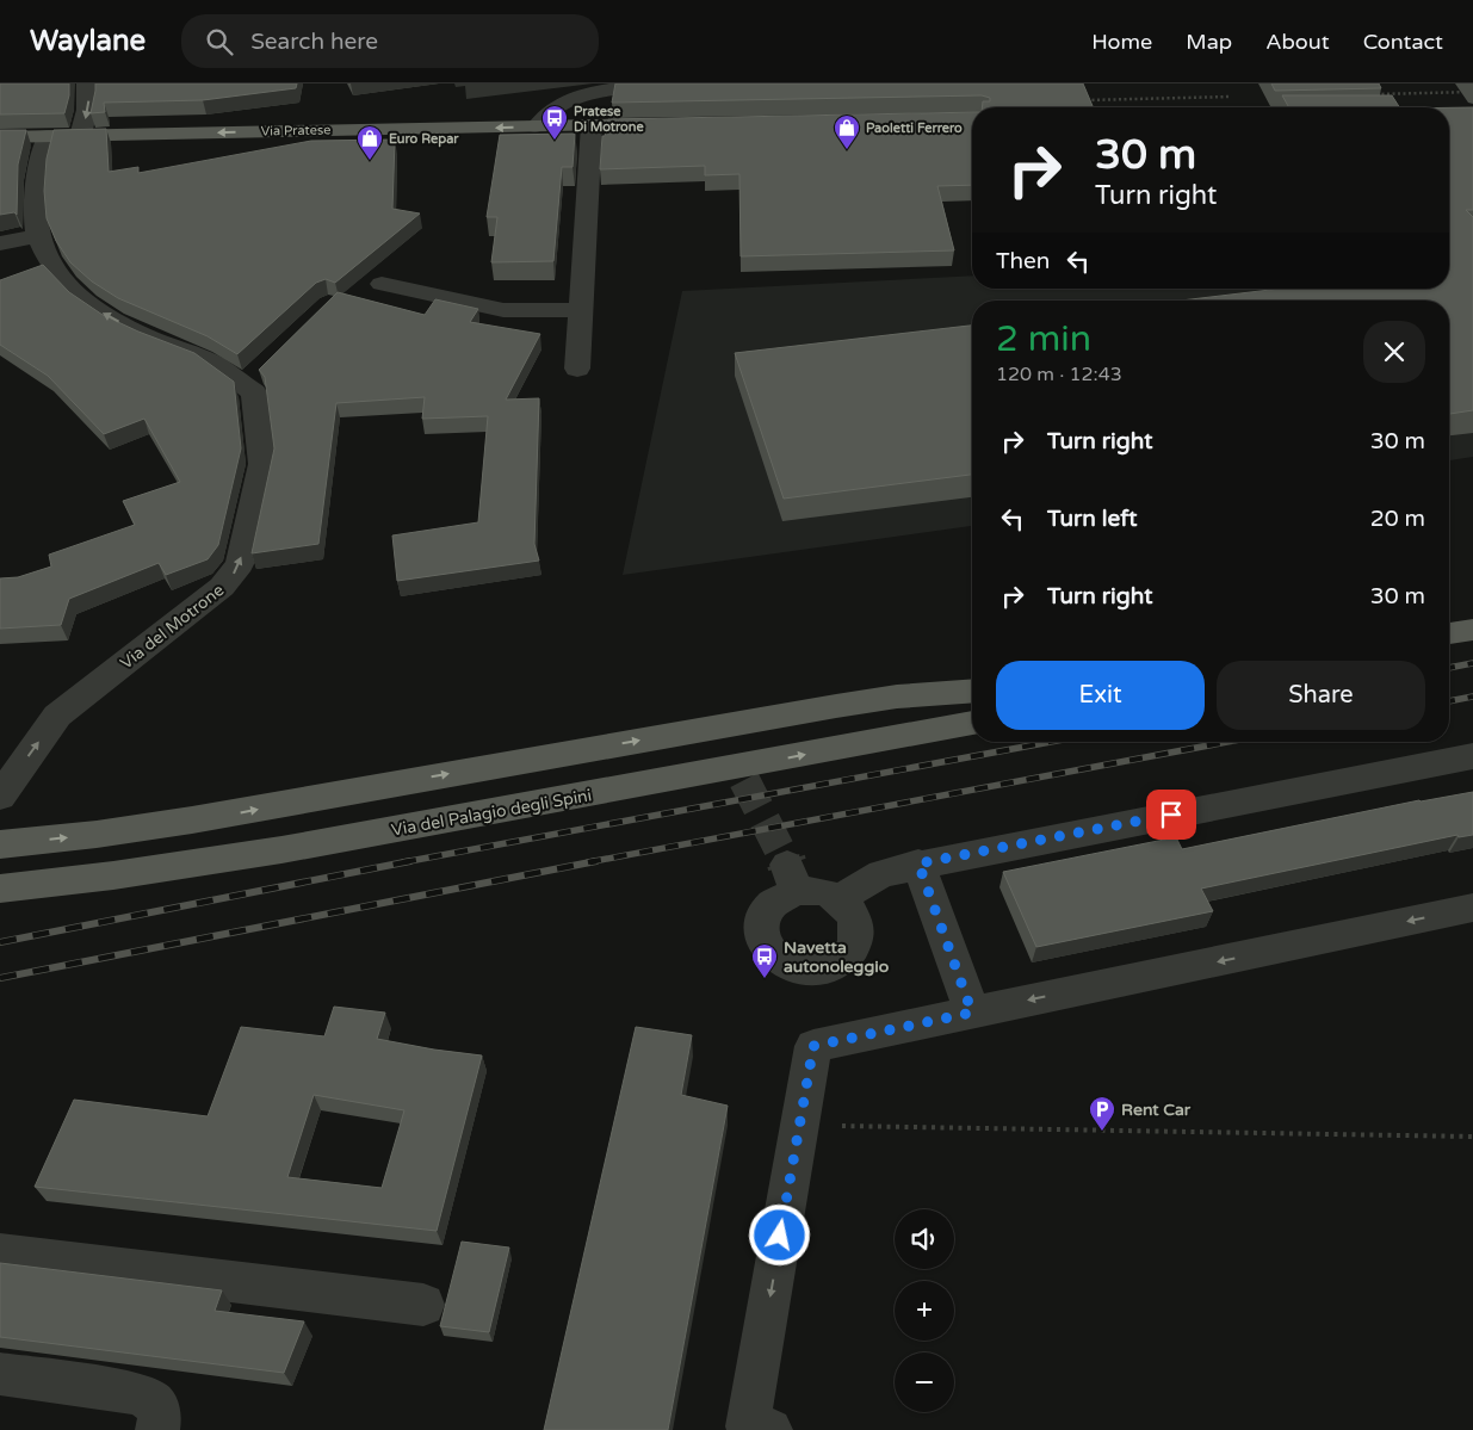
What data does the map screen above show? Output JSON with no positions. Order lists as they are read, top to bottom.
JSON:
{
  "streets": {
    "main road": ["Via Pratese", "Via del Palagio degli Spini"],
    "street": ["Via del Motrone"]
  },
  "one_way": ["Via Pratese"],
  "places": {
    "bus stop": ["Pratese Di Motrone", "Navetta autonoleggio"],
    "shop": ["Paoletti Ferrero", "Euro Repar"],
    "parking": ["Rent Car"]
  },
  "page": {
    "header": "Waylane",
    "search": "Search here",
    "nav": [
      "Home",
      "Map",
      "About",
      "Contact"
    ],
    "turn": ["30 m", "Turn right"],
    "then": "Then",
    "heading": ["2 min", "120 m · 12:43"],
    "list": [
      {
        "name": "Turn right",
        "value": "30 m"
      },
      {
        "name": "Turn left",
        "value": "20 m"
      },
      {
        "name": "Turn right",
        "value": "30 m"
      }
    ],
    "buttons": ["Exit", "Share"],
    "map_buttons": ["+", "−"]
  }
}
